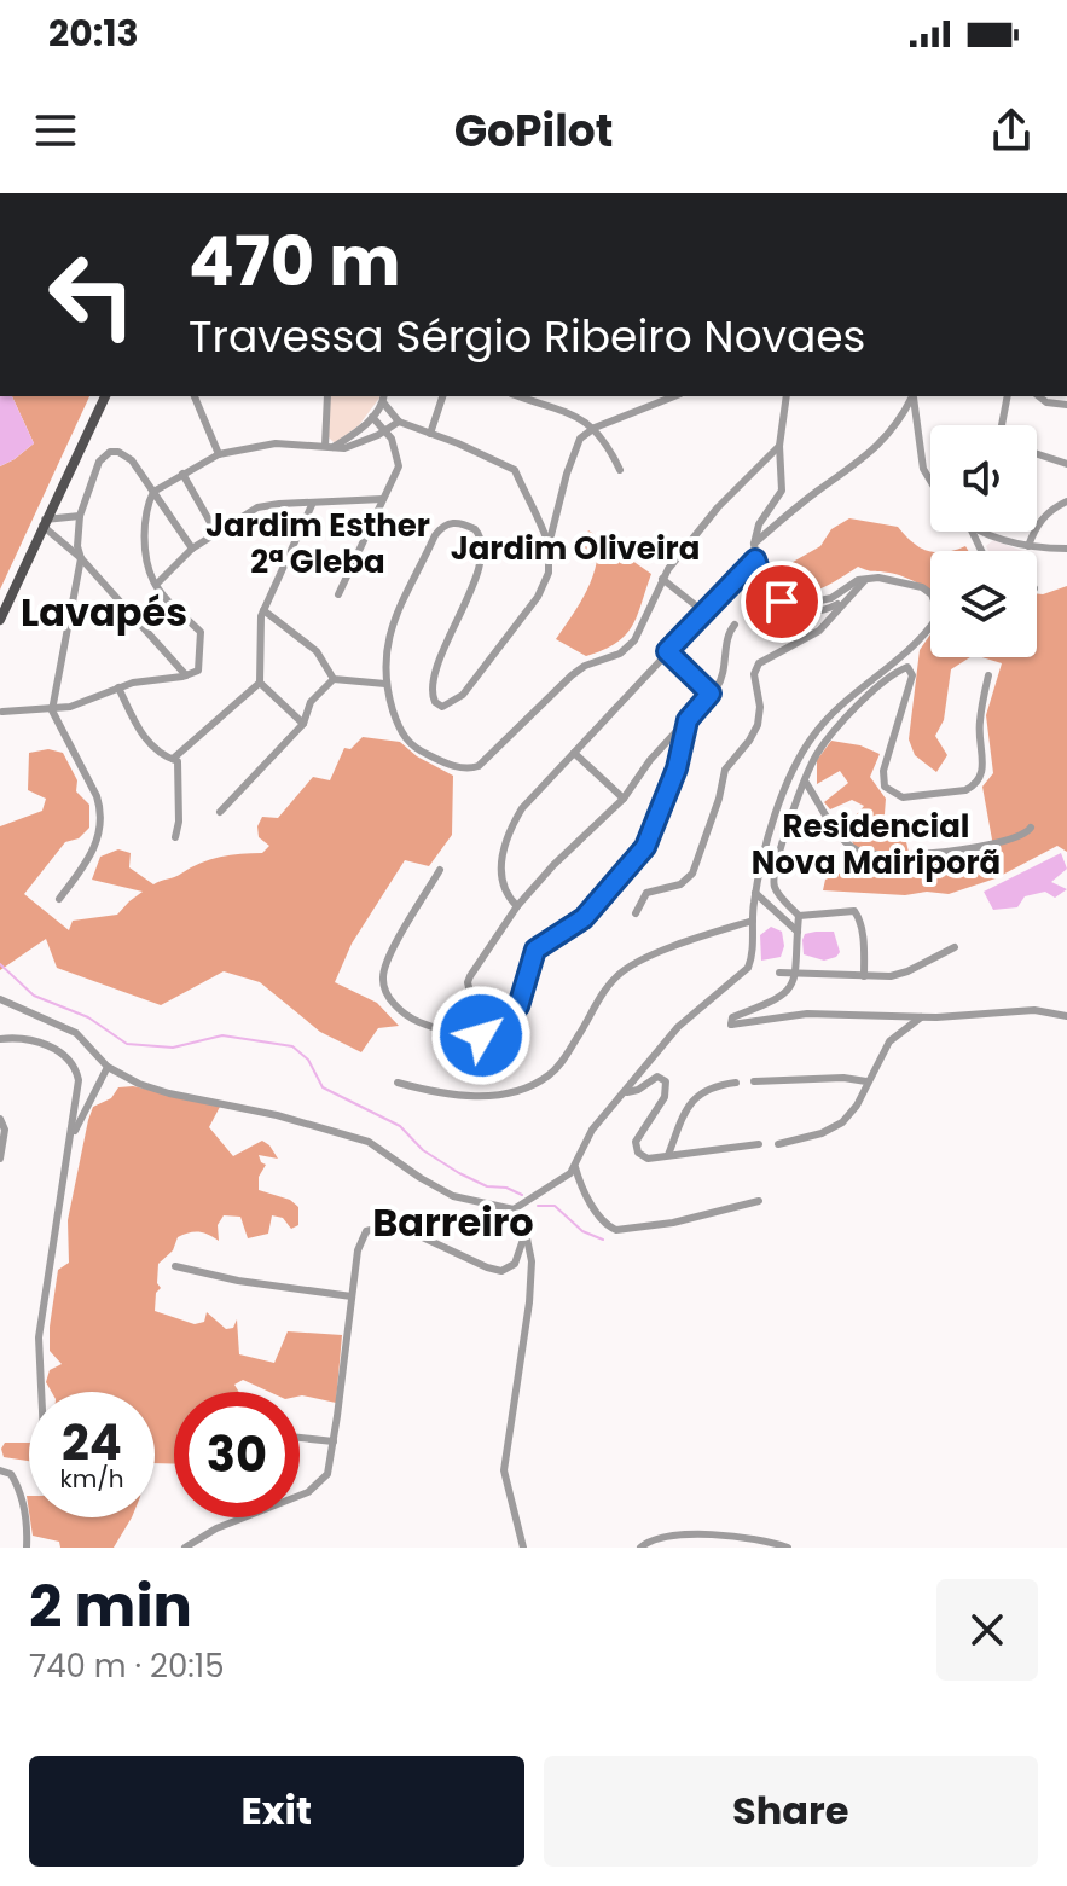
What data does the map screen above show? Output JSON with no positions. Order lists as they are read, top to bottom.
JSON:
{
  "districts": [
    "Jardim Esther 2ª Gleba",
    "Jardim Oliveira",
    "Lavapés",
    "Residencial Nova Mairiporã",
    "Barreiro"
  ],
  "page": {
    "status": "20:13",
    "header": "GoPilot",
    "turn": ["470 m", "Travessa Sérgio Ribeiro Novaes"],
    "speed": "24 km/h",
    "limit": "30",
    "heading": ["2 min", "740 m · 20:15"],
    "buttons": ["Exit", "Share"]
  }
}
